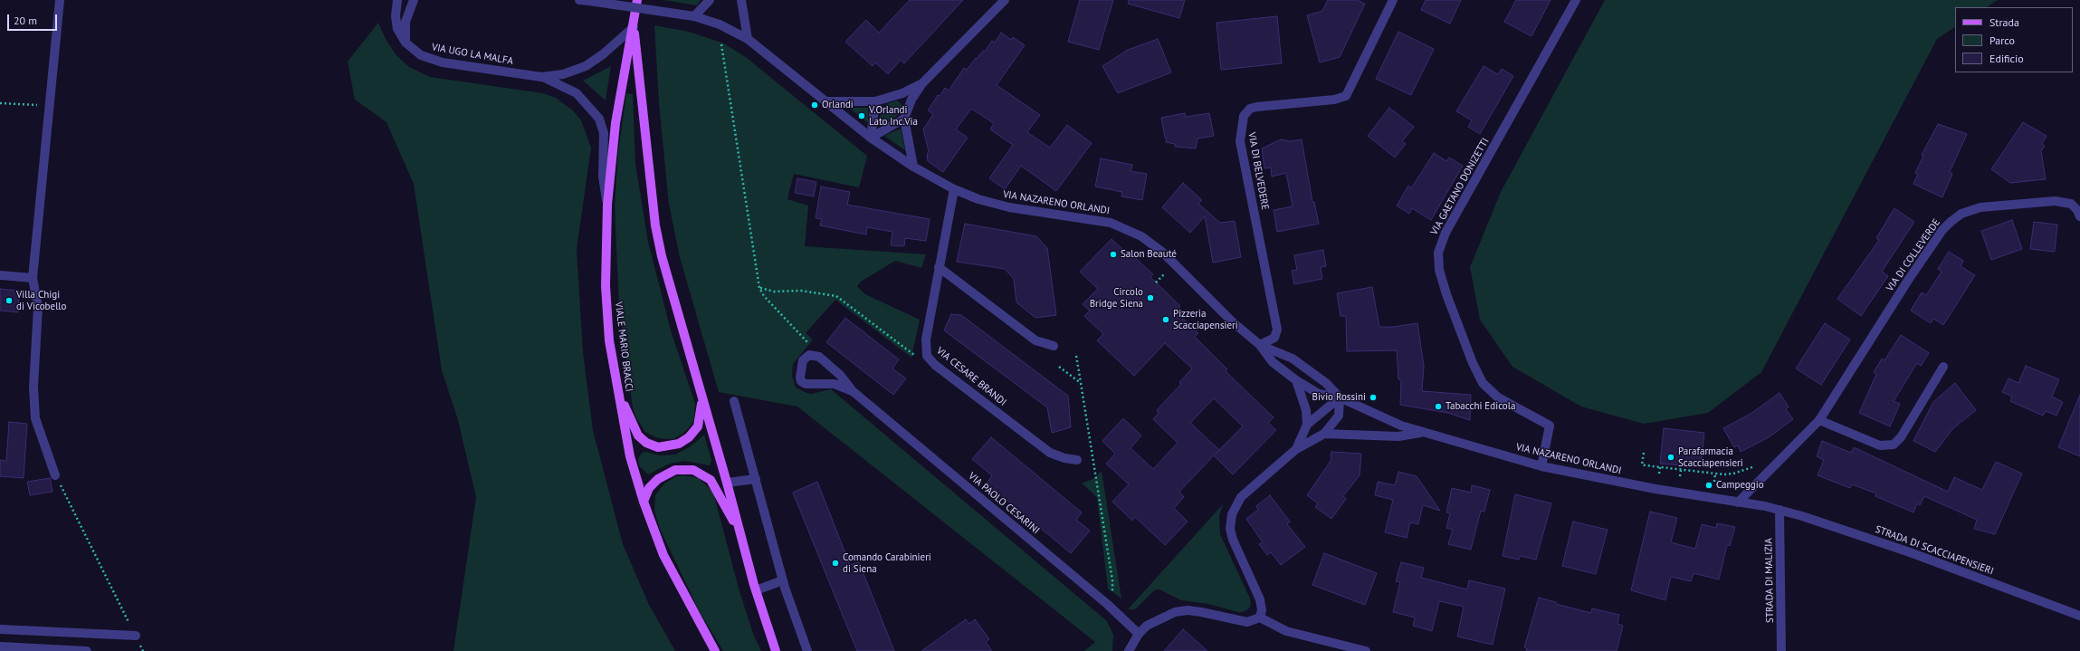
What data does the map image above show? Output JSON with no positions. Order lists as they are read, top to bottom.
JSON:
{
  "streets": {
    "main road": ["VIALE MARIO BRACCI"],
    "street": [
      "VIA UGO LA MALFA",
      "VIA DI BELVEDERE",
      "VIA GAETANO DONIZETTI",
      "VIA NAZARENO ORLANDI",
      "VIA DI COLLEVERDE",
      "VIA CESARE BRANDI",
      "VIA PAOLO CESARINI",
      "STRADA DI SCACCIAPENSIERI",
      "STRADA DI MALIZIA"
    ]
  },
  "crossings": [
    ["VIA UGO LA MALFA", "VIALE MARIO BRACCI"],
    ["VIA DI BELVEDERE", "VIA NAZARENO ORLANDI"],
    ["VIA GAETANO DONIZETTI", "VIA NAZARENO ORLANDI"],
    ["VIA NAZARENO ORLANDI", "VIA DI COLLEVERDE"],
    ["VIA NAZARENO ORLANDI", "VIA CESARE BRANDI"],
    ["VIA NAZARENO ORLANDI", "STRADA DI SCACCIAPENSIERI"],
    ["VIA NAZARENO ORLANDI", "STRADA DI MALIZIA"],
    ["STRADA DI SCACCIAPENSIERI", "STRADA DI MALIZIA"]
  ],
  "places": [
    "Orlandi",
    "V.Orlandi Lato Inc.Via",
    "Salon Beauté",
    "Circolo Bridge Siena",
    "Villa Chigi di Vicobello",
    "Pizzeria Scacciapensieri",
    "Bivio Rossini",
    "Tabacchi Edicola",
    "Parafarmacia Scacciapensieri",
    "Campeggio",
    "Comando Carabinieri di Siena"
  ],
  "legend": ["Strada", "Parco", "Edificio"],
  "scale_bar": "20 m"
}
